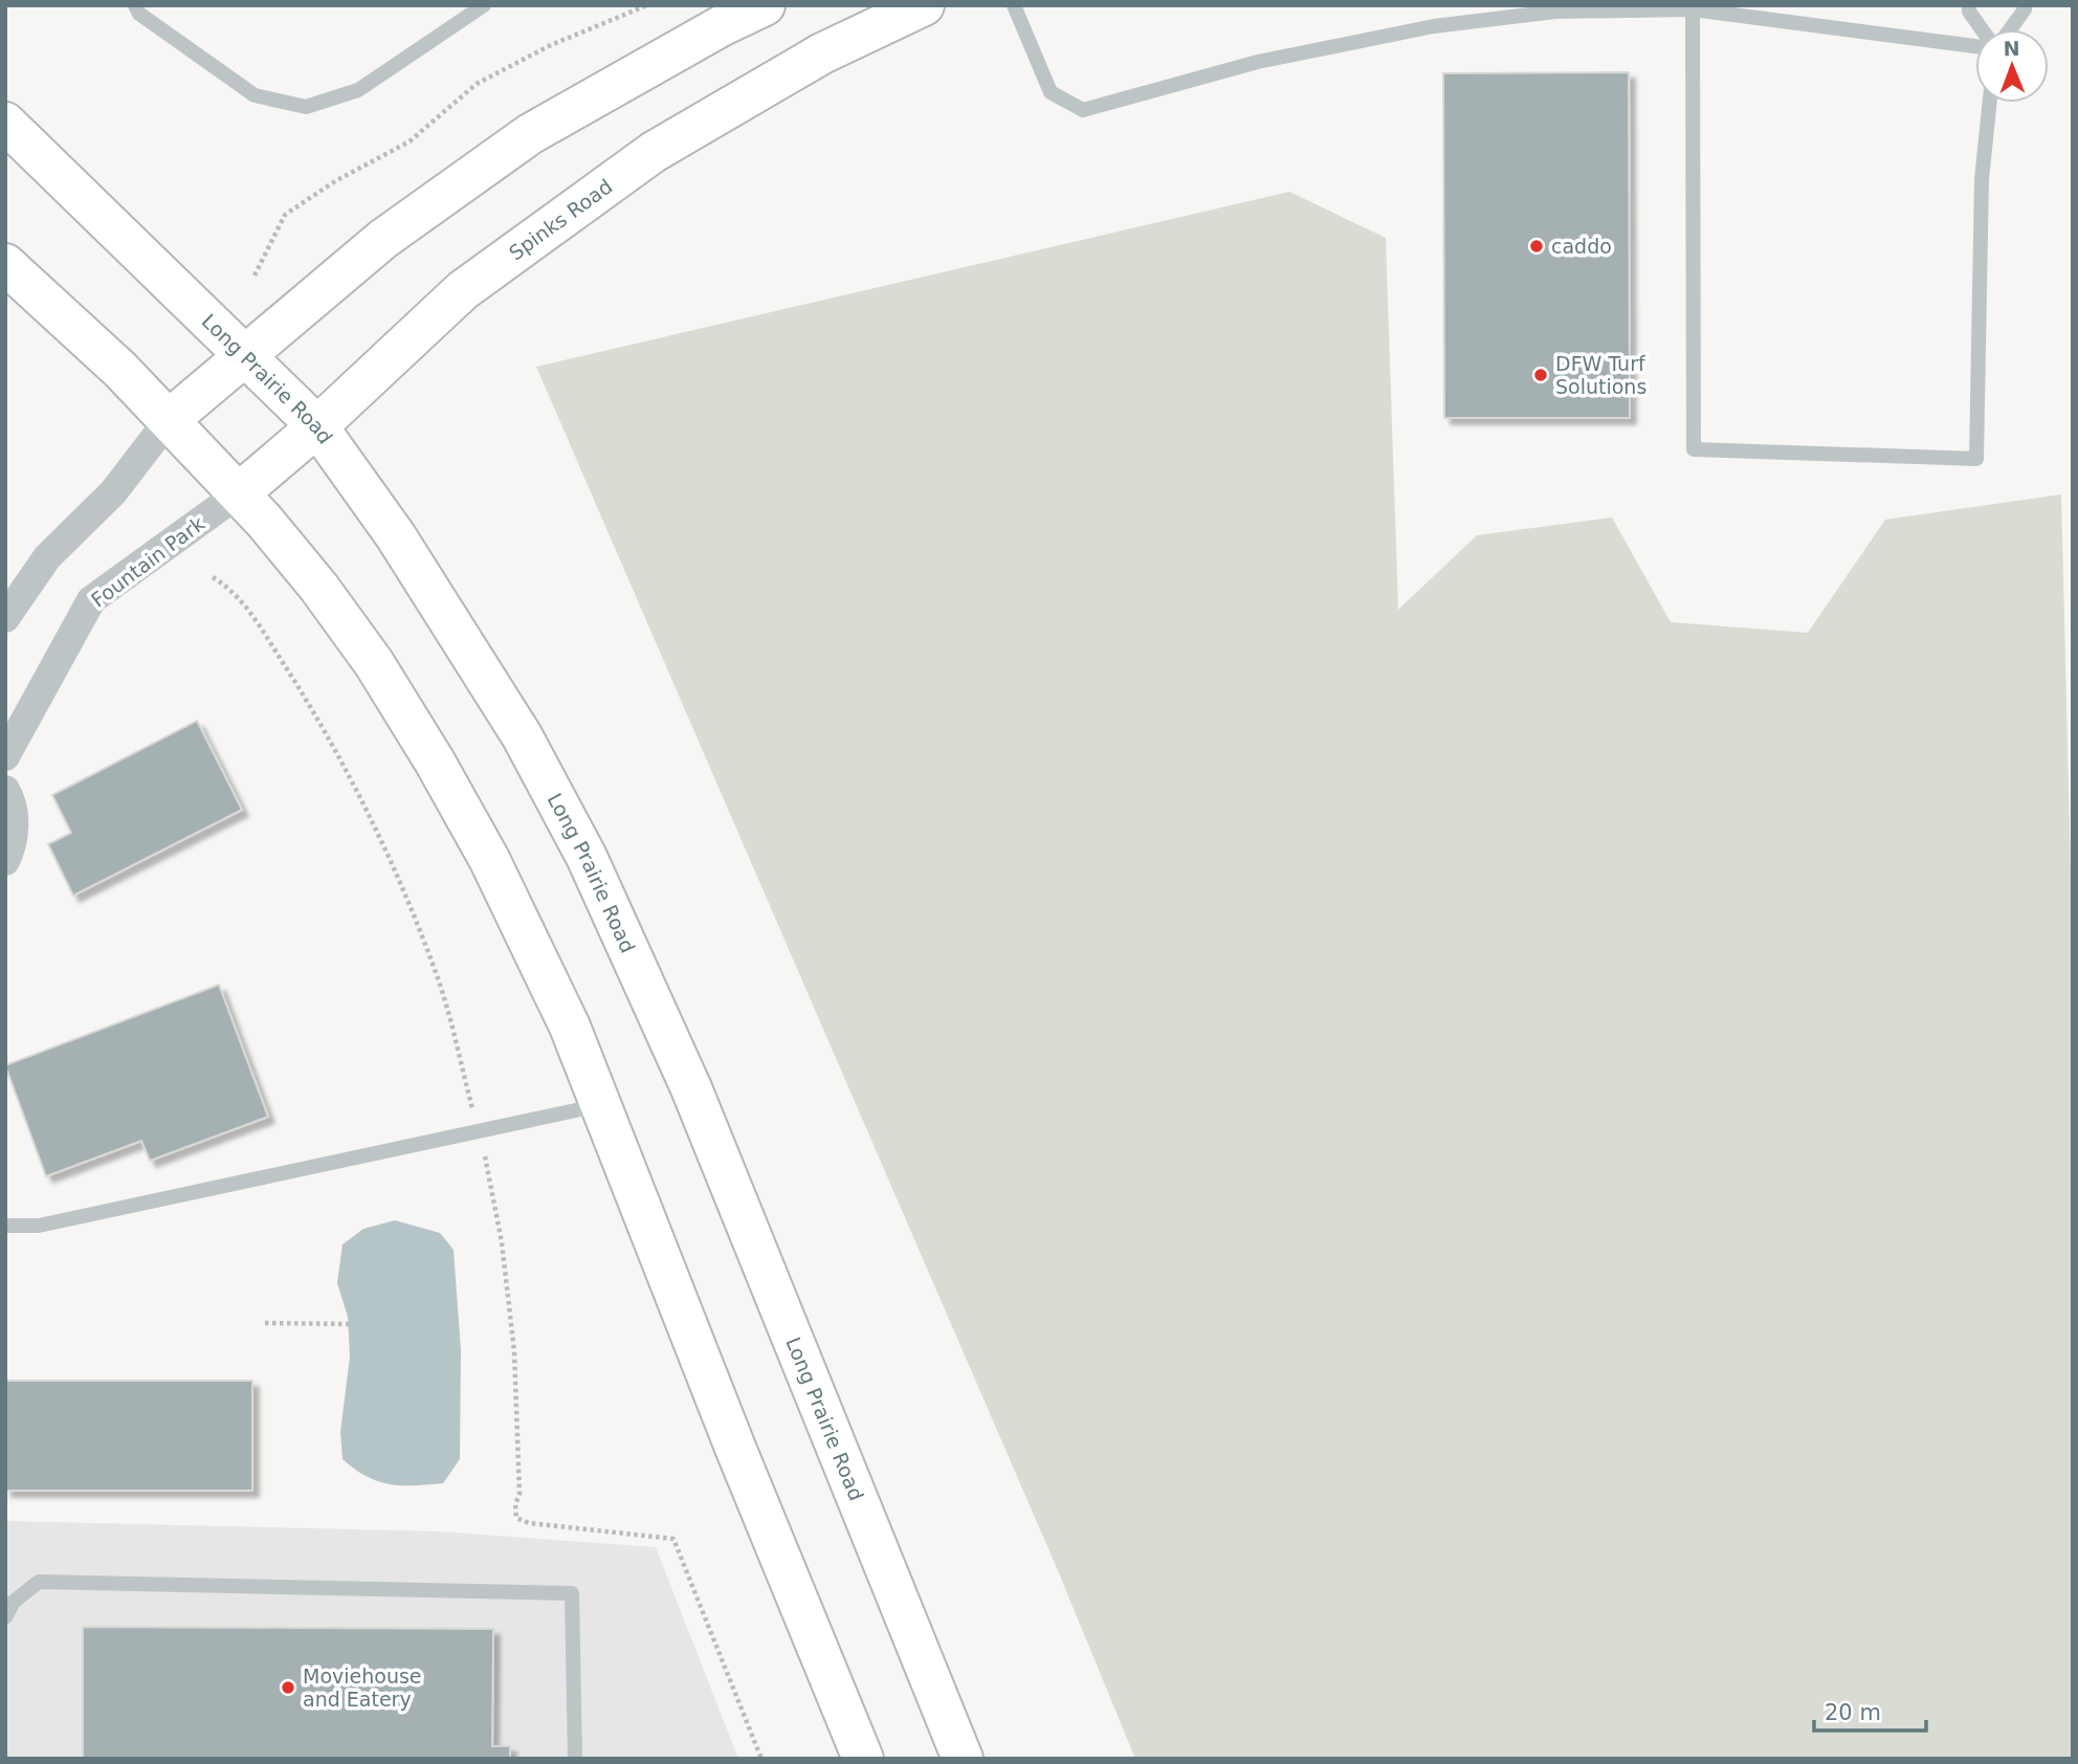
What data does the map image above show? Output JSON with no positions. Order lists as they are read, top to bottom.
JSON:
{
  "streets": {
    "main road": ["Spinks Road", "Long Prairie Road"],
    "street": ["Fountain Park"]
  },
  "crossings": [
    ["Spinks Road", "Long Prairie Road"],
    ["Spinks Road", "Fountain Park"]
  ],
  "places": ["caddo", "DFW Turf Solutions", "Moviehouse and Eatery"],
  "scale_bar": "20 m",
  "north": "top"
}
